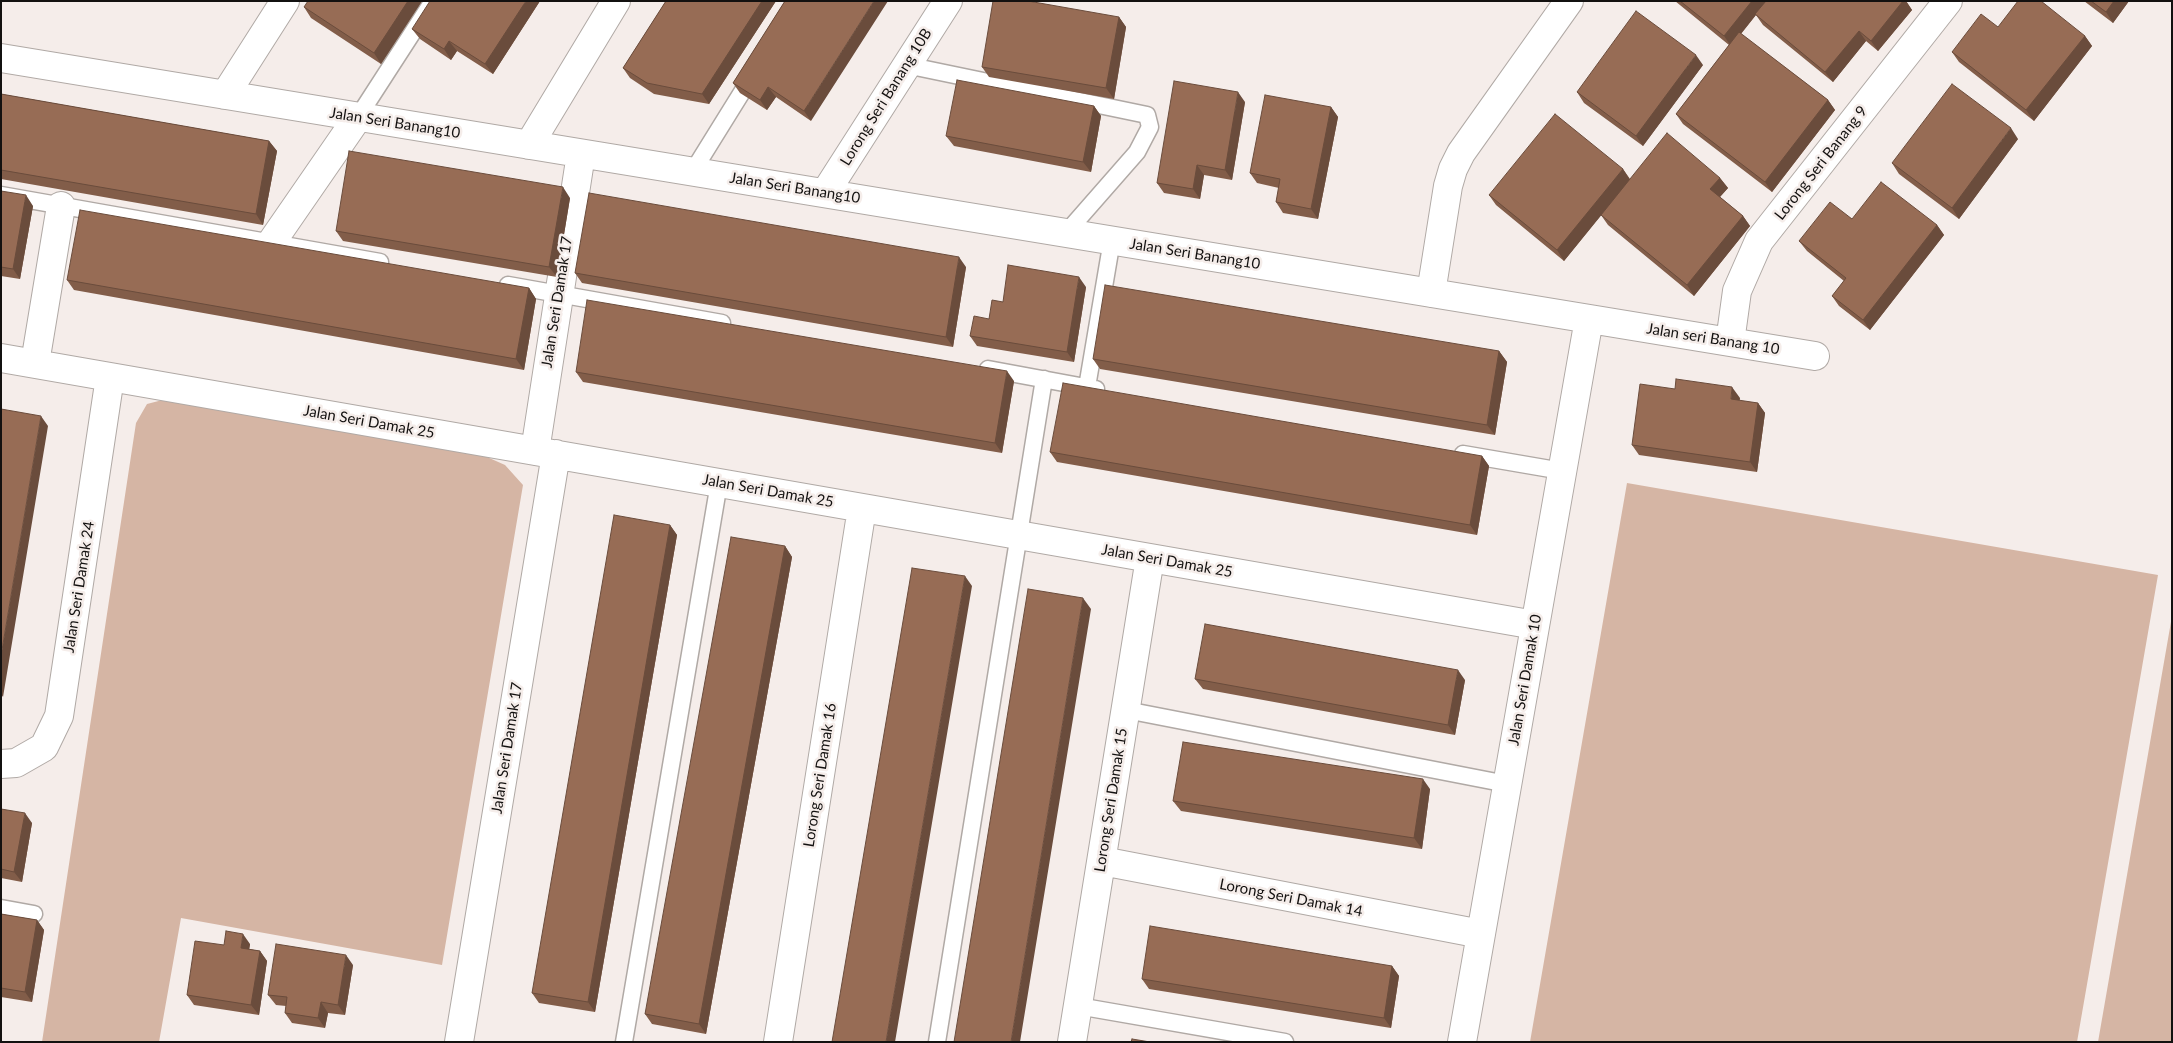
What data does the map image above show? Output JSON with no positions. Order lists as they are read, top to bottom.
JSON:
{
  "streets": {
    "street": [
      "Lorong Seri Banang 10B",
      "Jalan Seri Banang10",
      "Lorong Seri Banang 9",
      "Jalan Seri Damak 17",
      "Jalan seri Banang 10",
      "Jalan Seri Damak 25",
      "Jalan Seri Damak 24",
      "Jalan Seri Damak 10",
      "Lorong Seri Damak 16",
      "Lorong Seri Damak 15",
      "Lorong Seri Damak 14"
    ]
  },
  "crossings": [
    ["Lorong Seri Banang 10B", "Jalan Seri Banang10"],
    ["Jalan Seri Banang10", "Jalan Seri Damak 17"],
    ["Jalan Seri Banang10", "Jalan seri Banang 10"],
    ["Jalan Seri Banang10", "Jalan Seri Damak 10"],
    ["Lorong Seri Banang 9", "Jalan seri Banang 10"],
    ["Jalan Seri Damak 17", "Jalan Seri Damak 25"],
    ["Jalan seri Banang 10", "Jalan Seri Damak 10"],
    ["Jalan Seri Damak 25", "Jalan Seri Damak 24"],
    ["Jalan Seri Damak 25", "Jalan Seri Damak 10"],
    ["Jalan Seri Damak 25", "Lorong Seri Damak 16"],
    ["Jalan Seri Damak 25", "Lorong Seri Damak 15"],
    ["Jalan Seri Damak 10", "Lorong Seri Damak 14"],
    ["Lorong Seri Damak 15", "Lorong Seri Damak 14"]
  ]
}
